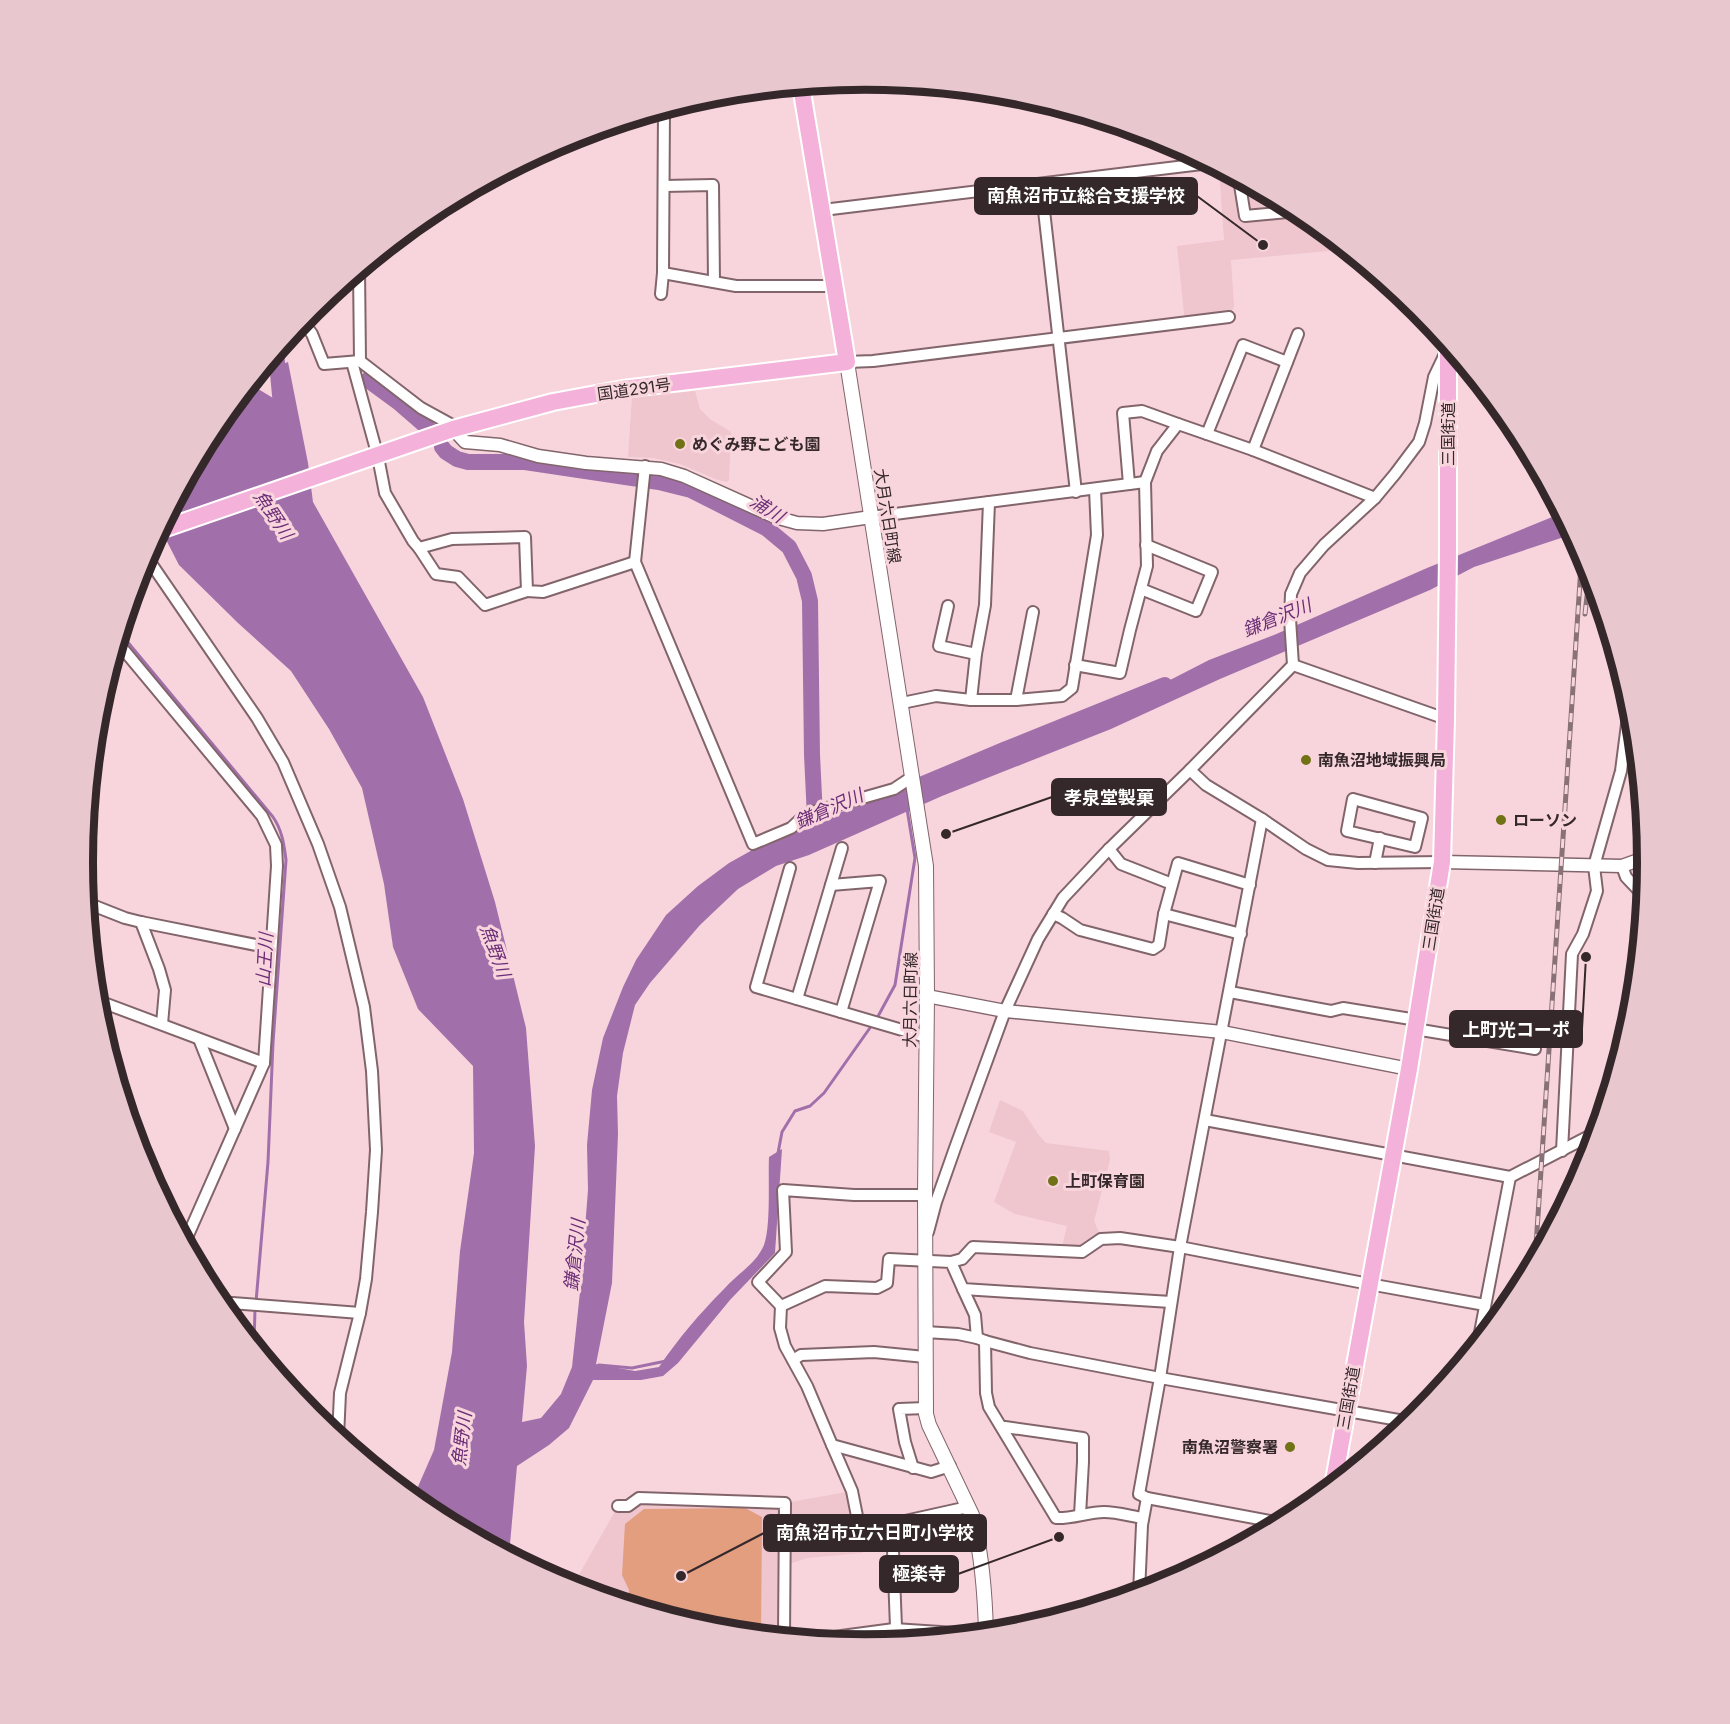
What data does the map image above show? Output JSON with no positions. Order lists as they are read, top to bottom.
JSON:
{
  "streets": {
    "highway": ["国道291号", "三国街道"],
    "main road": ["大月六日町線"]
  },
  "crossings": [
    ["国道291号", "大月六日町線"]
  ],
  "water": [
    "浦川",
    "魚野川",
    "鎌倉沢川",
    "山王川"
  ],
  "places": [
    "南魚沼市立総合支援学校",
    "めぐみ野こども園",
    "南魚沼地域振興局",
    "ローソン",
    "孝泉堂製菓",
    "上町光コーポ",
    "上町保育園",
    "南魚沼警察署",
    "極楽寺",
    "南魚沼市立六日町小学校"
  ]
}
